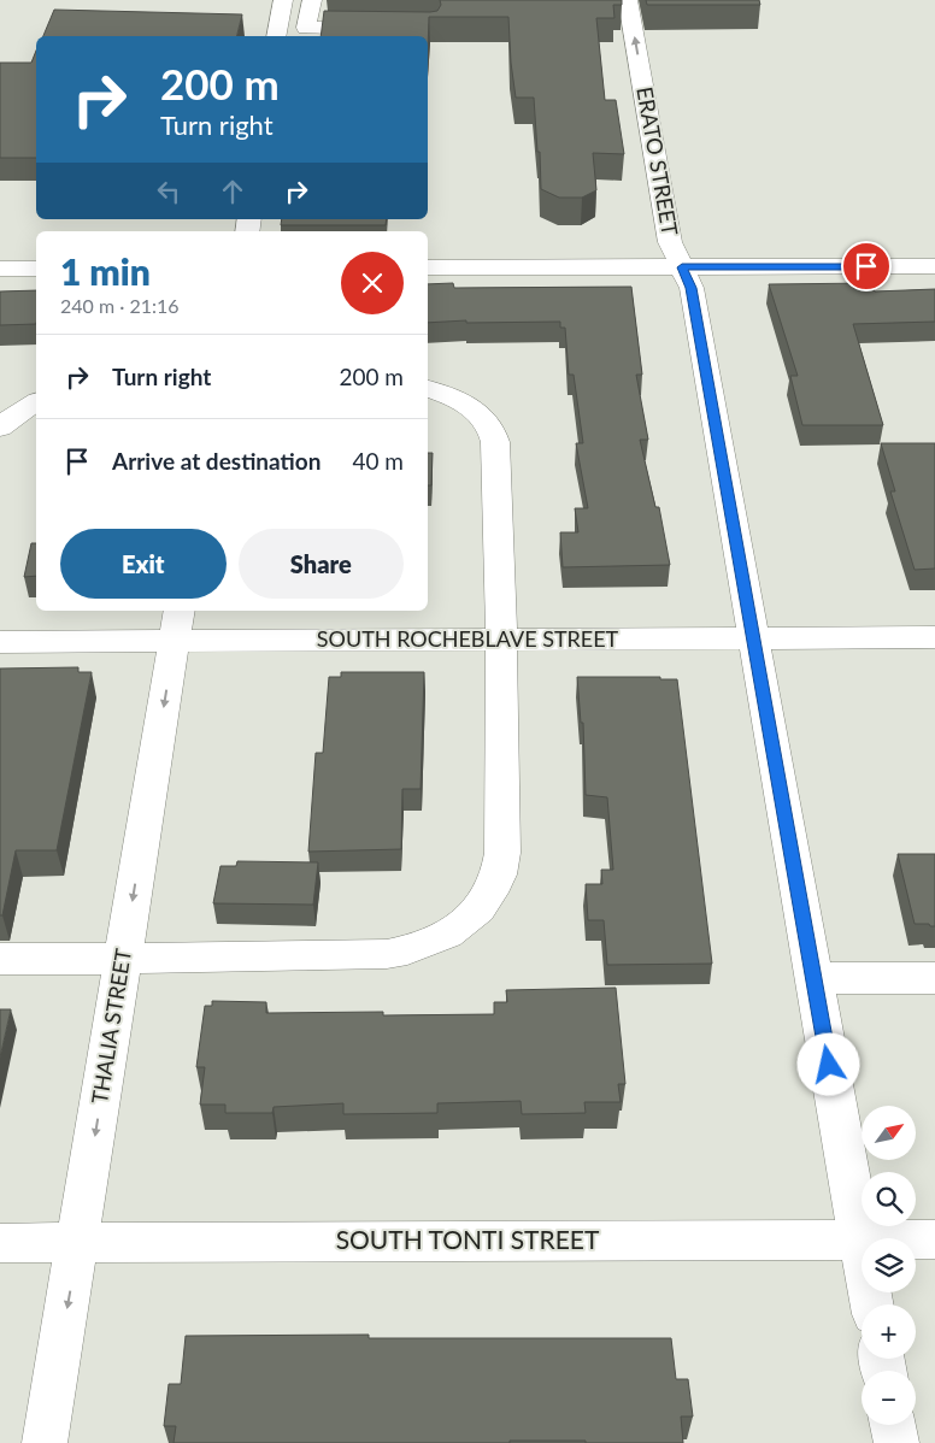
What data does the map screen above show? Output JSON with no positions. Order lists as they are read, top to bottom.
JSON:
{
  "streets": {
    "street": [
      "ERATO STREET",
      "SOUTH ROCHEBLAVE STREET",
      "THALIA STREET",
      "SOUTH TONTI STREET"
    ]
  },
  "crossings": [
    ["ERATO STREET", "SOUTH ROCHEBLAVE STREET"],
    ["ERATO STREET", "SOUTH TONTI STREET"],
    ["SOUTH ROCHEBLAVE STREET", "THALIA STREET"],
    ["THALIA STREET", "SOUTH TONTI STREET"]
  ],
  "one_way": ["THALIA STREET"],
  "north": "top right",
  "page": {
    "turn": ["200 m", "Turn right"],
    "heading": ["1 min", "240 m · 21:16"],
    "list": [
      {
        "name": "Turn right",
        "value": "200 m"
      },
      {
        "name": "Arrive at destination",
        "value": "40 m"
      }
    ],
    "buttons": ["Exit", "Share"],
    "map_buttons": ["+", "−"]
  }
}
